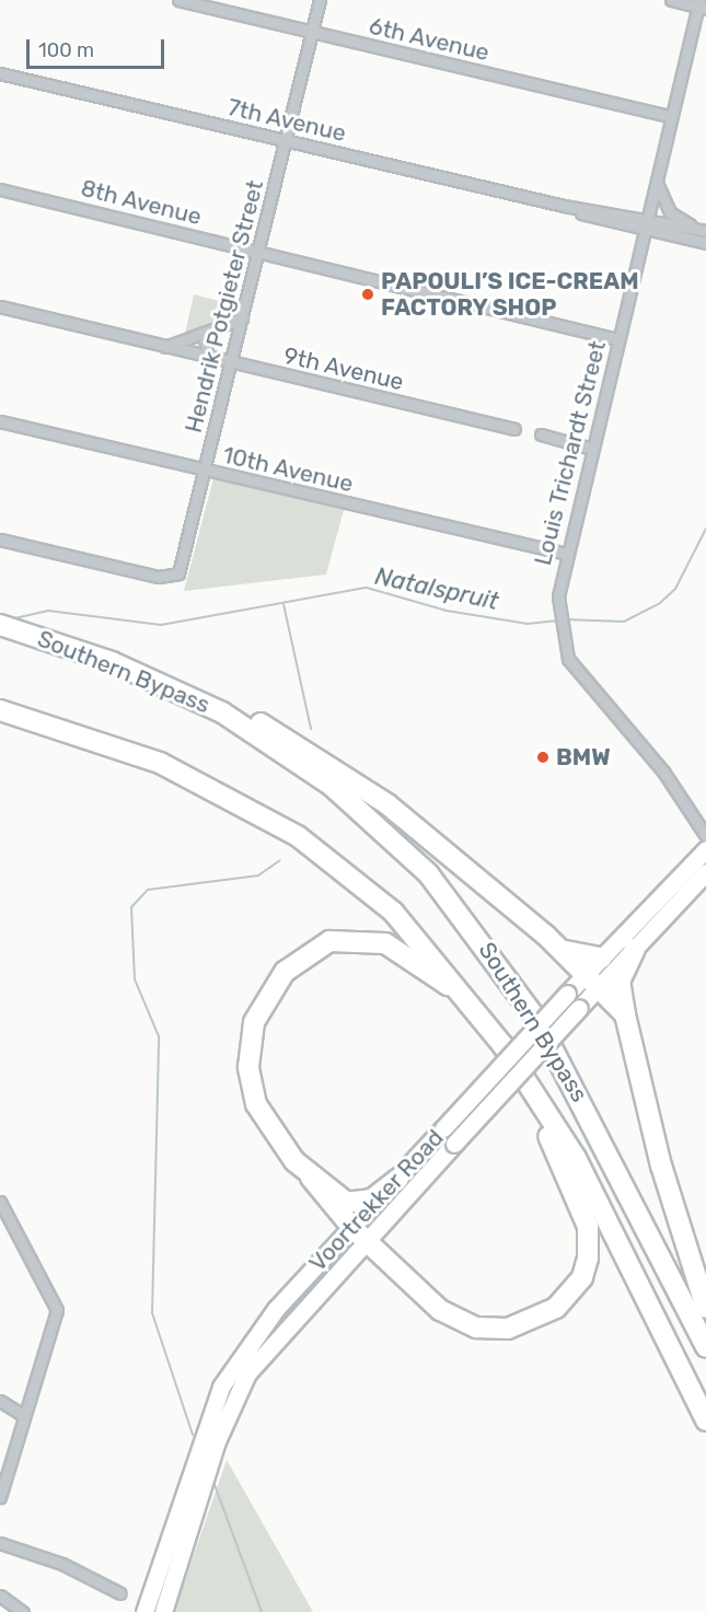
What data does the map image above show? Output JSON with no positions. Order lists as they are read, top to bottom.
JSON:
{
  "streets": {
    "highway": ["Southern Bypass"],
    "main road": ["Voortrekker Road"],
    "street": [
      "6th Avenue",
      "7th Avenue",
      "8th Avenue",
      "Hendrik Potgieter Street",
      "9th Avenue",
      "Louis Trichardt Street",
      "10th Avenue"
    ]
  },
  "crossings": [
    ["6th Avenue", "Hendrik Potgieter Street"],
    ["6th Avenue", "Louis Trichardt Street"],
    ["7th Avenue", "Hendrik Potgieter Street"],
    ["7th Avenue", "Louis Trichardt Street"],
    ["8th Avenue", "Hendrik Potgieter Street"],
    ["8th Avenue", "Louis Trichardt Street"],
    ["Hendrik Potgieter Street", "9th Avenue"],
    ["Hendrik Potgieter Street", "10th Avenue"],
    ["Louis Trichardt Street", "10th Avenue"]
  ],
  "water": ["Natalspruit"],
  "places": ["PAPOULI’S ICE-CREAM FACTORY SHOP", "BMW"],
  "scale_bar": "100 m"
}
